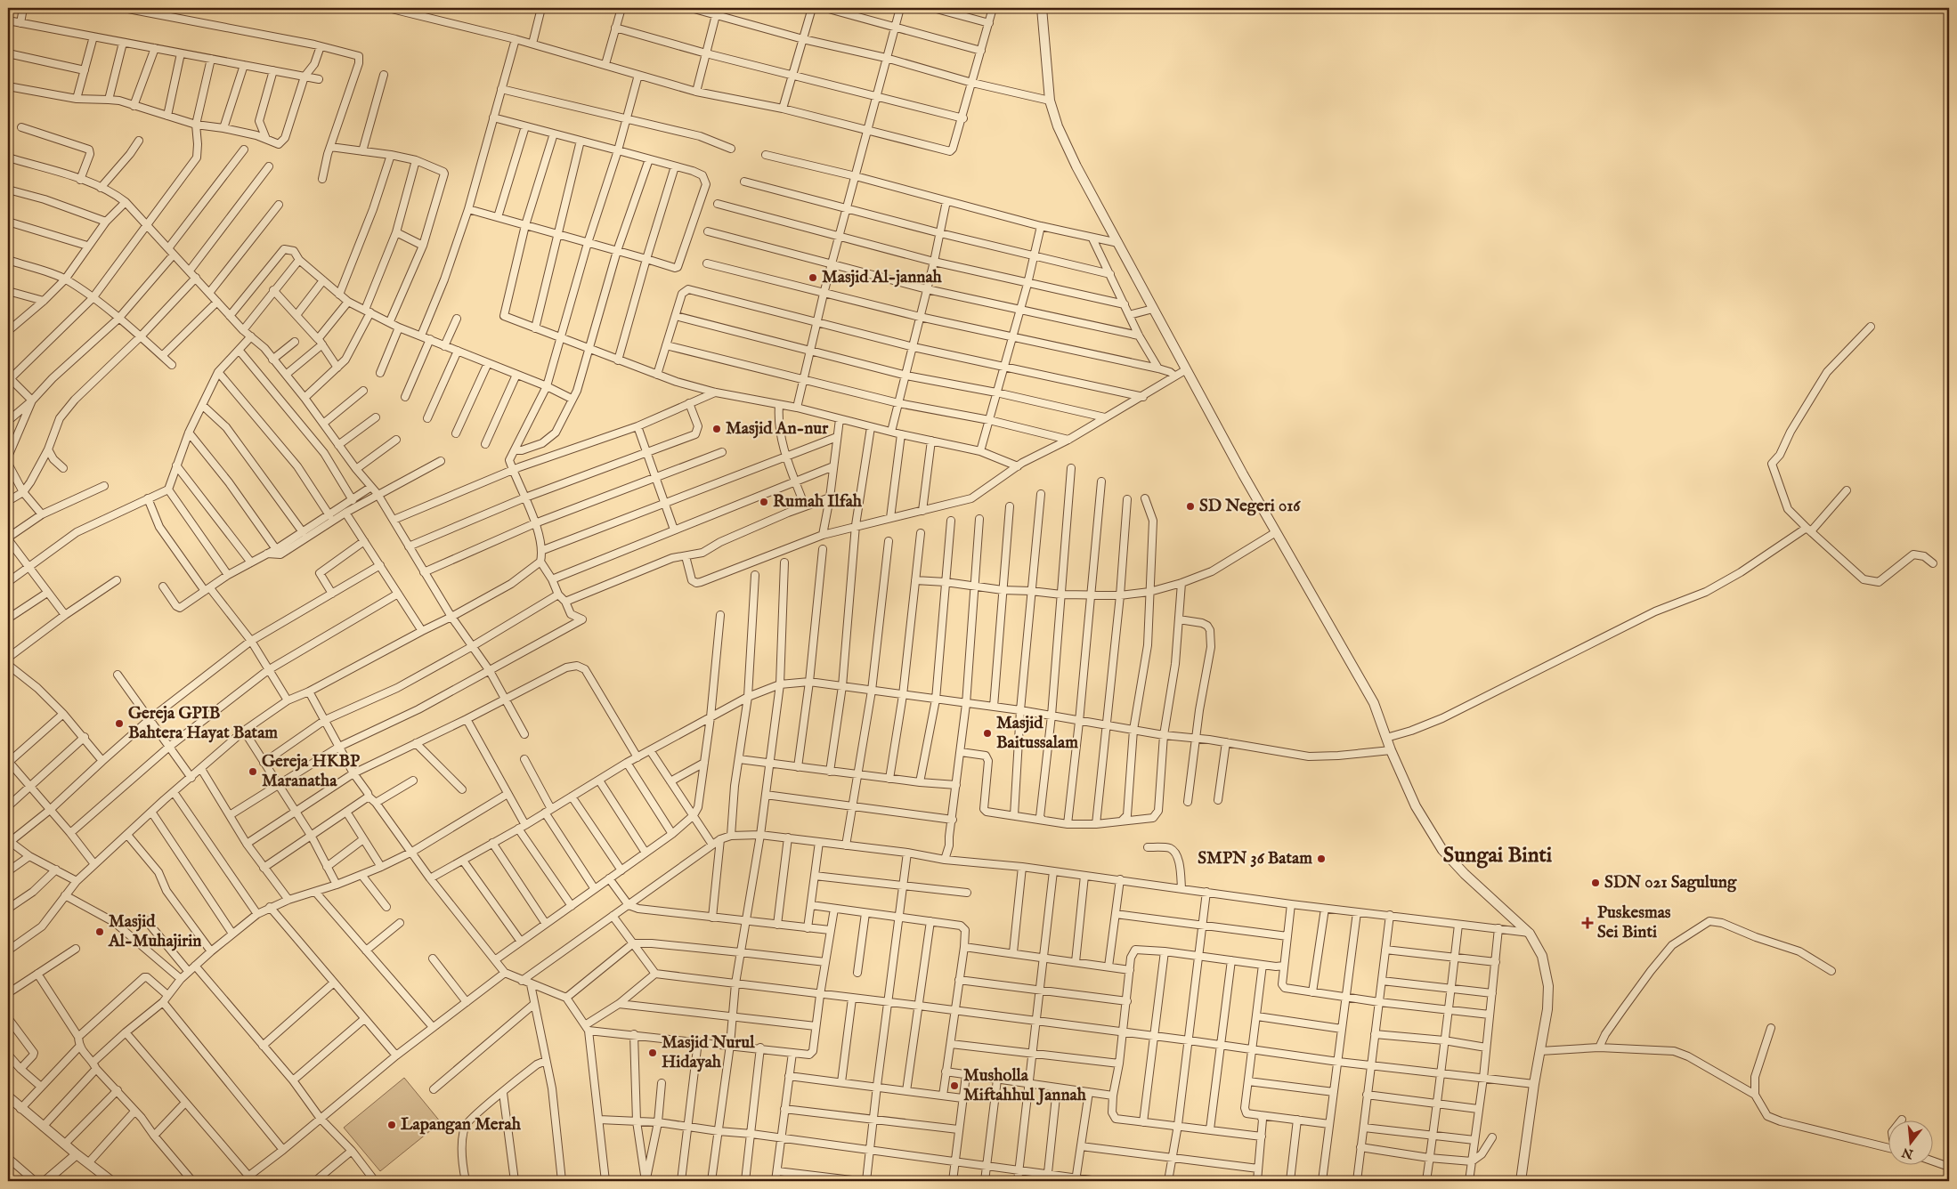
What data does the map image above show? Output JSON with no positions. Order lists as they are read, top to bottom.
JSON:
{
  "districts": ["Sungai Binti"],
  "places": {
    "other": [
      "Masjid Al-jannah",
      "Masjid An-nur",
      "Rumah Ilfah",
      "SD Negeri 016",
      "Gereja GPIB Bahtera Hayat Batam",
      "Masjid Baitussalam",
      "Gereja HKBP Maranatha",
      "SMPN 36 Batam",
      "SDN 021 Sagulung",
      "Masjid Al-Muhajirin",
      "Masjid Nurul Hidayah",
      "Musholla Miftahhul Jannah",
      "Lapangan Merah"
    ],
    "health": ["Puskesmas Sei Binti"]
  },
  "north": "bottom"
}
